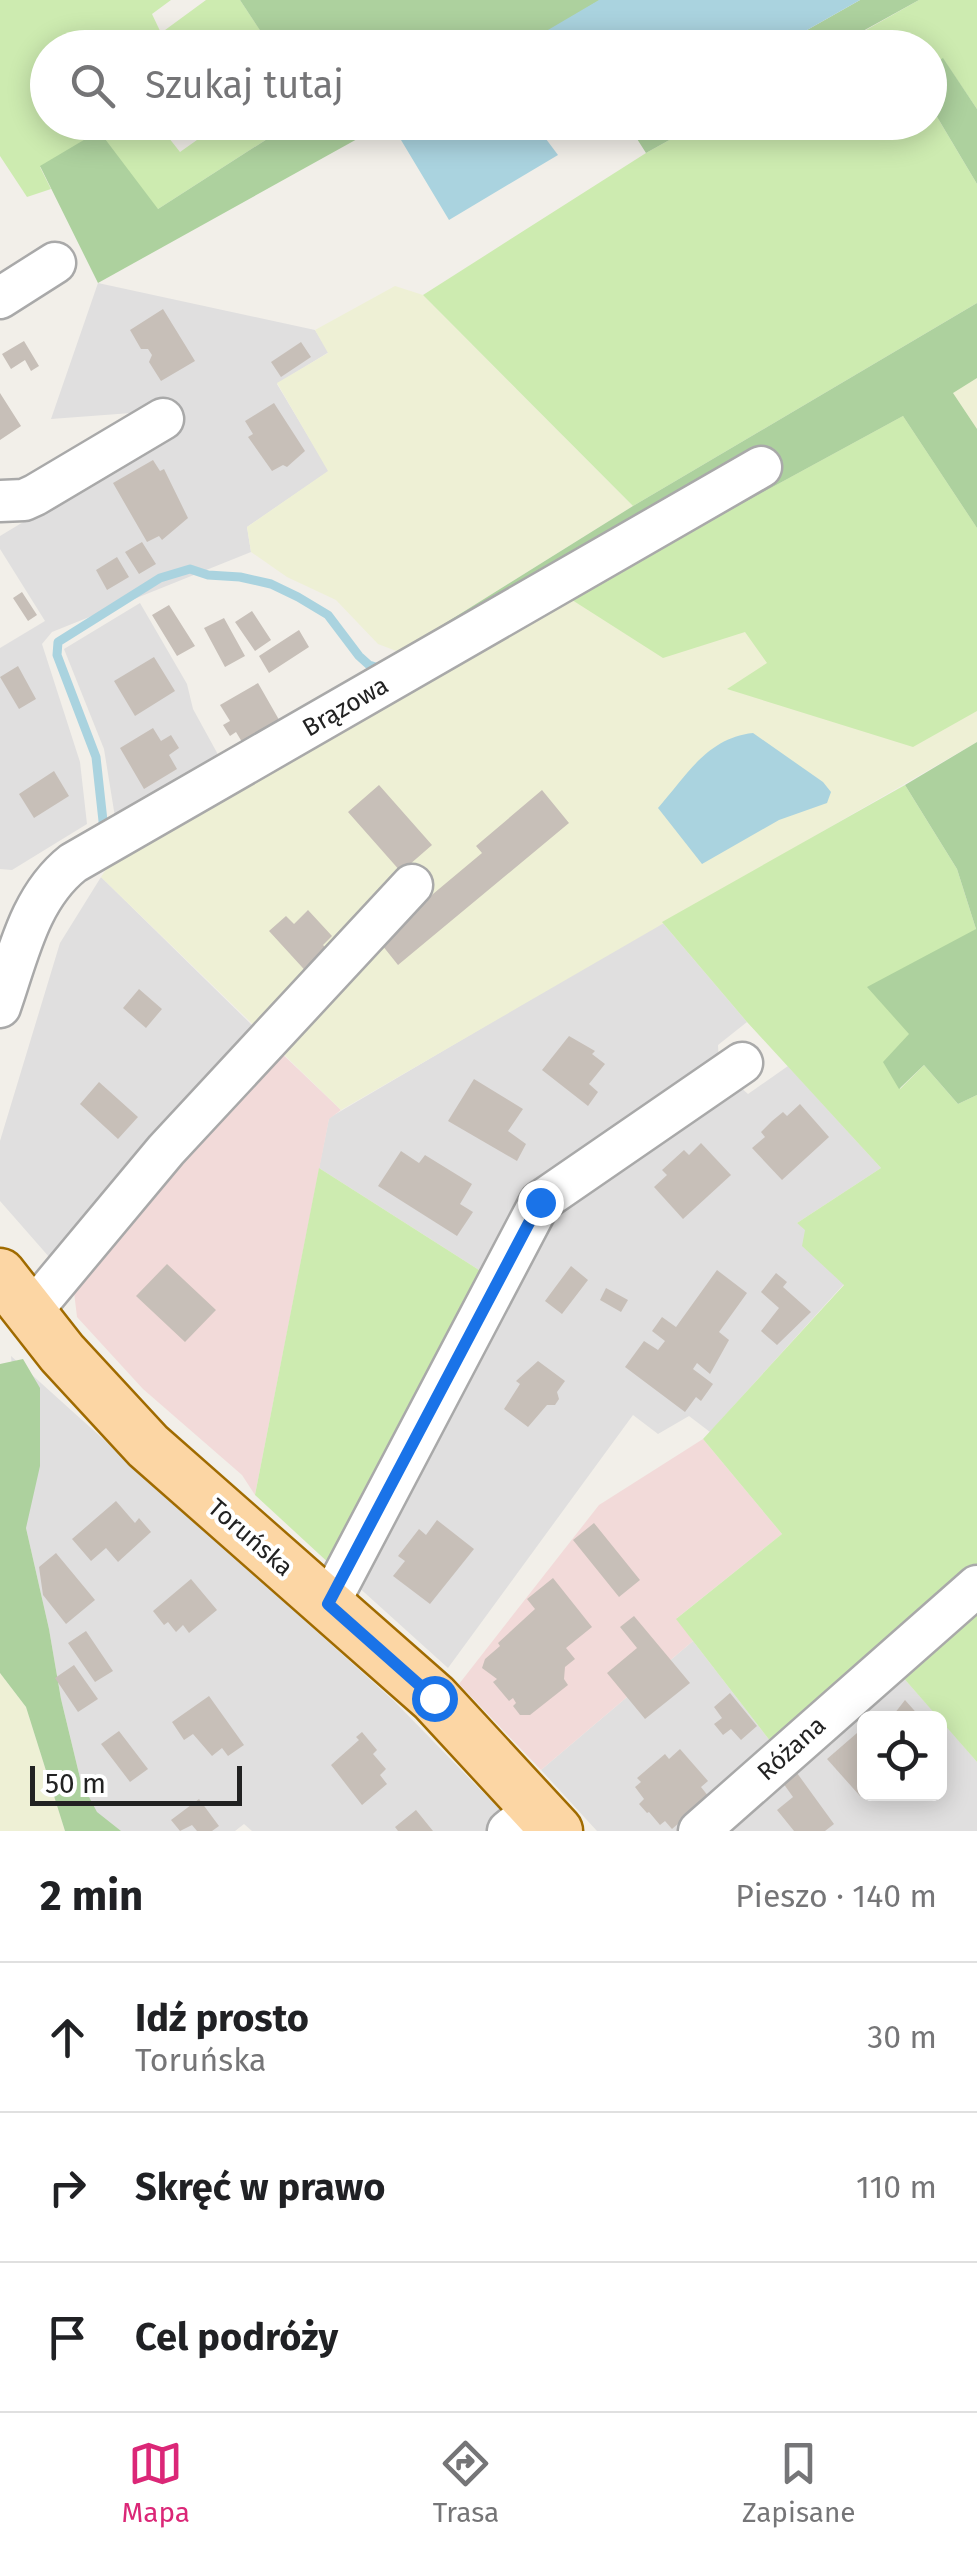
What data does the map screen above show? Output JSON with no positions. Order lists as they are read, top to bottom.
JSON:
{
  "streets": {
    "main road": ["Toruńska"],
    "street": ["Brązowa", "Różana"]
  },
  "scale_bar": "50 m",
  "page": {
    "search": "Szukaj tutaj",
    "scale": "50 m",
    "heading": ["2 min", "Pieszo · 140 m"],
    "list": [
      ["Idź prosto", "Toruńska", "30 m"],
      ["Skręć w prawo", "110 m"],
      "Cel podróży"
    ],
    "nav": ["Mapa", "Trasa", "Zapisane"]
  }
}
